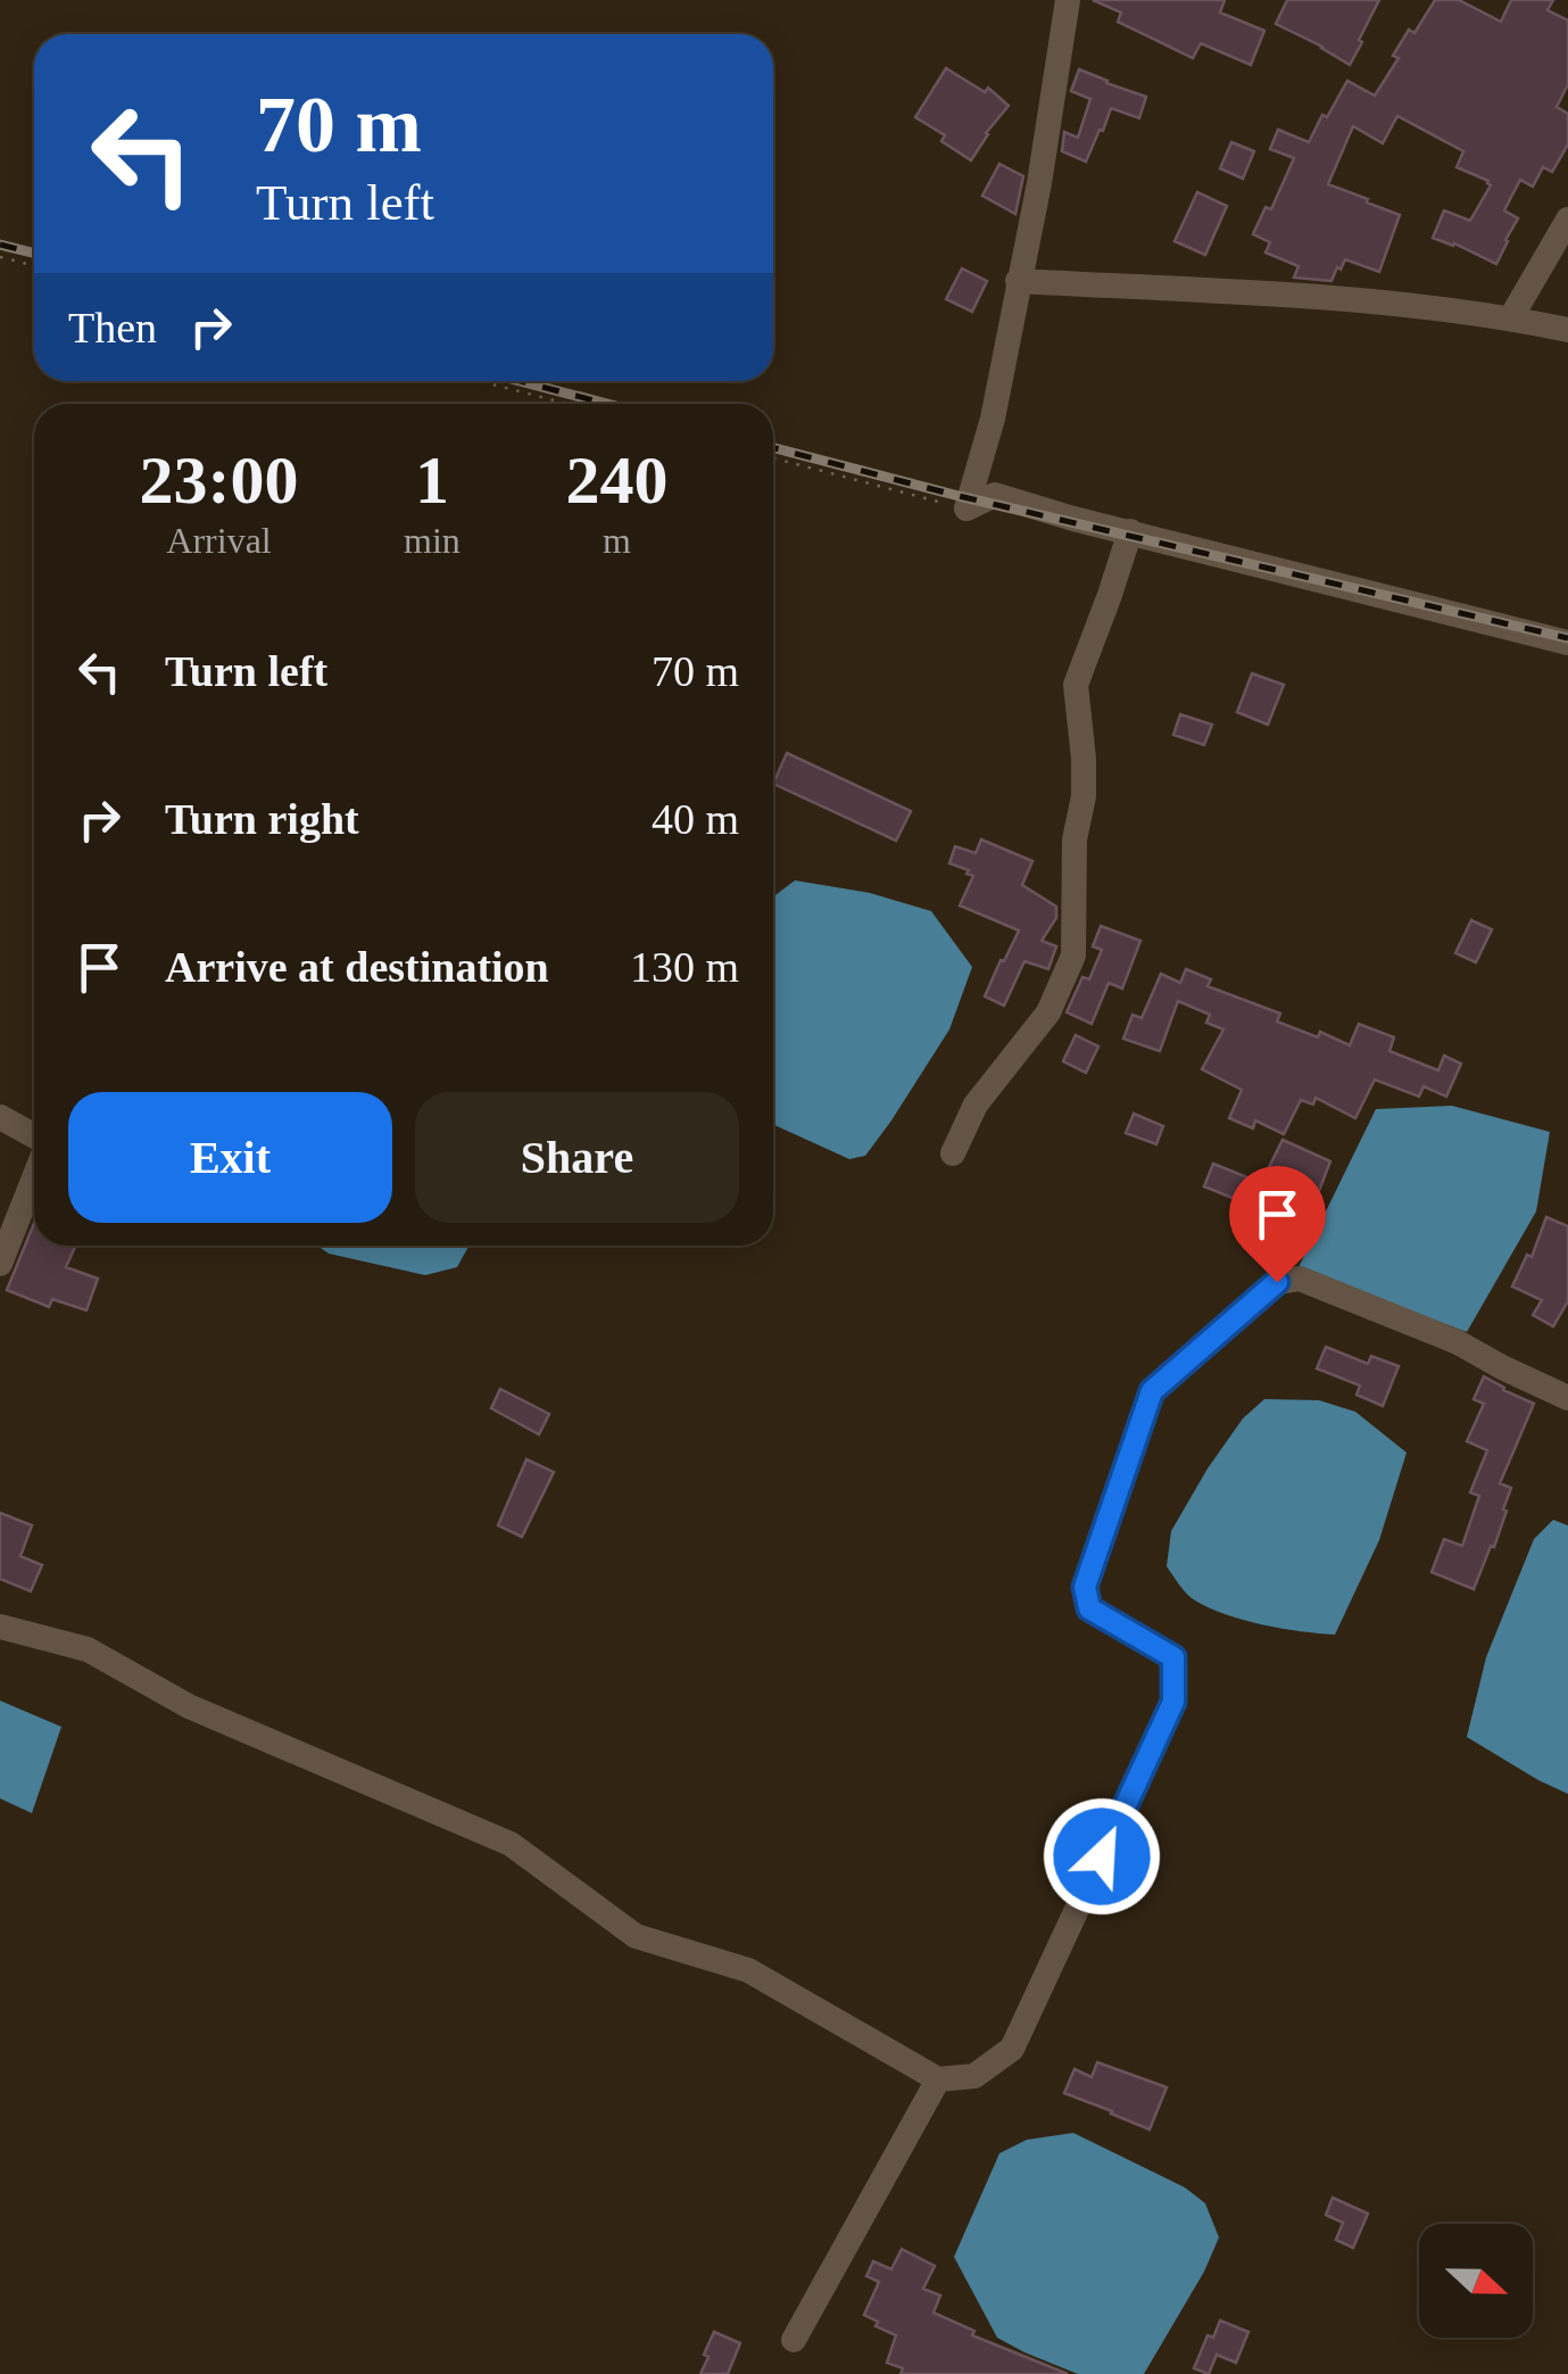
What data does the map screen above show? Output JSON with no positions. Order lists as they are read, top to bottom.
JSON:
{
  "north": "right",
  "page": {
    "turn": ["70 m", "Turn left"],
    "then": "Then",
    "eta": [
      "23:00",
      "Arrival",
      "1",
      "min",
      "240",
      "m"
    ],
    "list": [
      {
        "name": "Turn left",
        "value": "70 m"
      },
      {
        "name": "Turn right",
        "value": "40 m"
      },
      {
        "name": "Arrive at destination",
        "value": "130 m"
      }
    ],
    "buttons": ["Exit", "Share"]
  }
}
